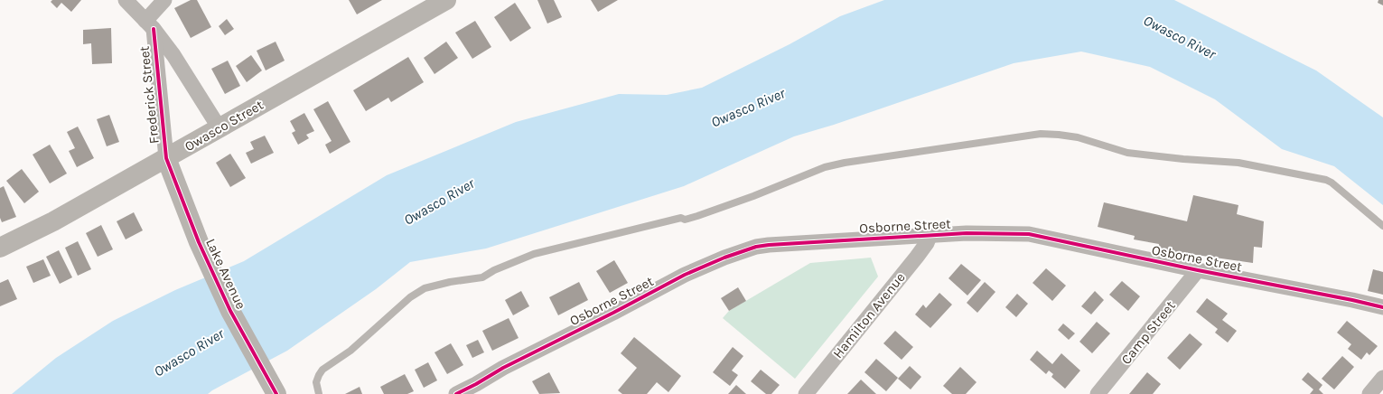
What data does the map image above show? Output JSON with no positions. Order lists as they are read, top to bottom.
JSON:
{
  "streets": {
    "main road": ["Owasco Street", "Lake Avenue"],
    "street": [
      "Frederick Street",
      "Osborne Street",
      "Hamilton Avenue",
      "Camp Street"
    ]
  },
  "crossings": [
    ["Frederick Street", "Owasco Street"],
    ["Frederick Street", "Lake Avenue"],
    ["Owasco Street", "Lake Avenue"],
    ["Osborne Street", "Hamilton Avenue"],
    ["Osborne Street", "Camp Street"]
  ],
  "water": ["Owasco River"]
}
